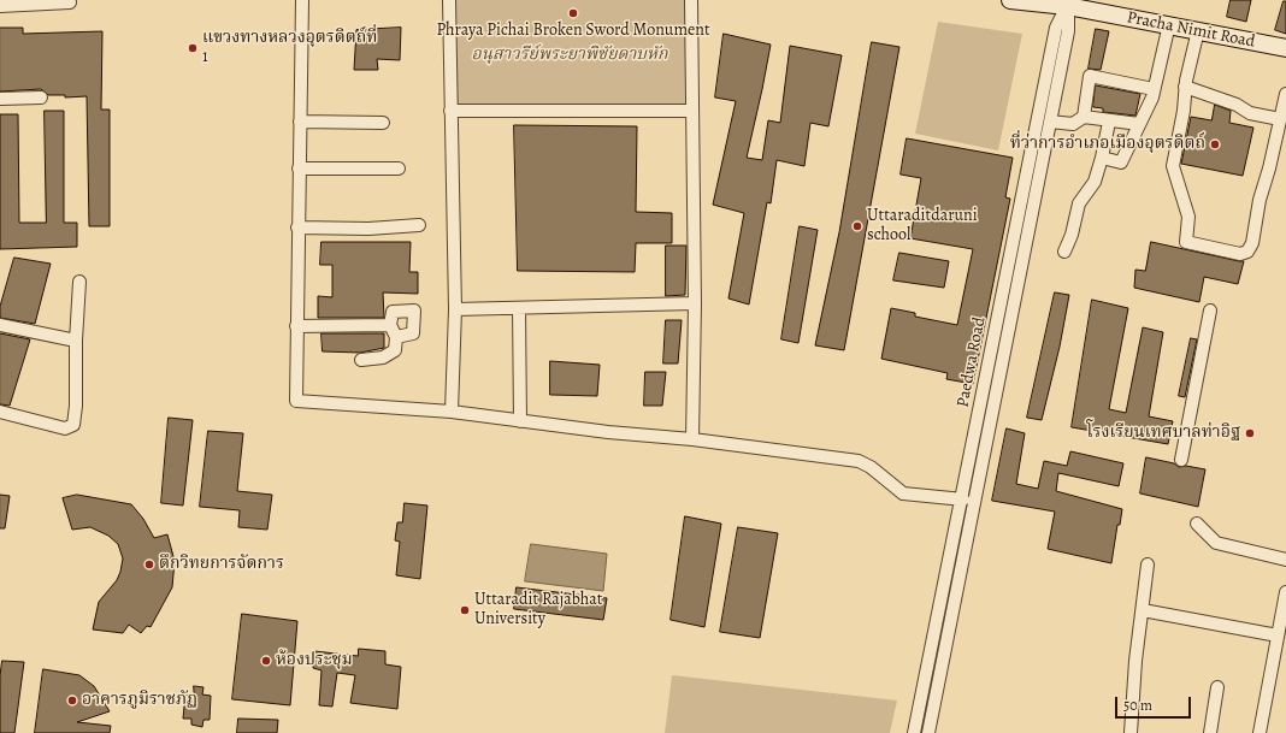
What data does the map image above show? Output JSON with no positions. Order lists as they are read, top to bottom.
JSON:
{
  "streets": {
    "main road": ["Pracha Nimit Road"],
    "street": ["Paedwa Road"]
  },
  "crossings": [
    ["Pracha Nimit Road", "Paedwa Road"]
  ],
  "parks": ["อนุสาวรีย์พระยาพิชัยดาบหัก"],
  "places": [
    "Phraya Pichai Broken Sword Monument",
    "แขวงทางหลวงอุตรดิตถ์ที่ 1",
    "ที่ว่าการอำเภอเมืองอุตรดิตถ์",
    "Uttaraditdaruni school",
    "โรงเรียนเทศบาลท่าอิฐ",
    "ตึกวิทยการจัดการ",
    "Uttaradit Rajabhat University",
    "ห้องประชุม",
    "อาคารภูมิราชภัฏ"
  ],
  "scale_bar": "50 m"
}
